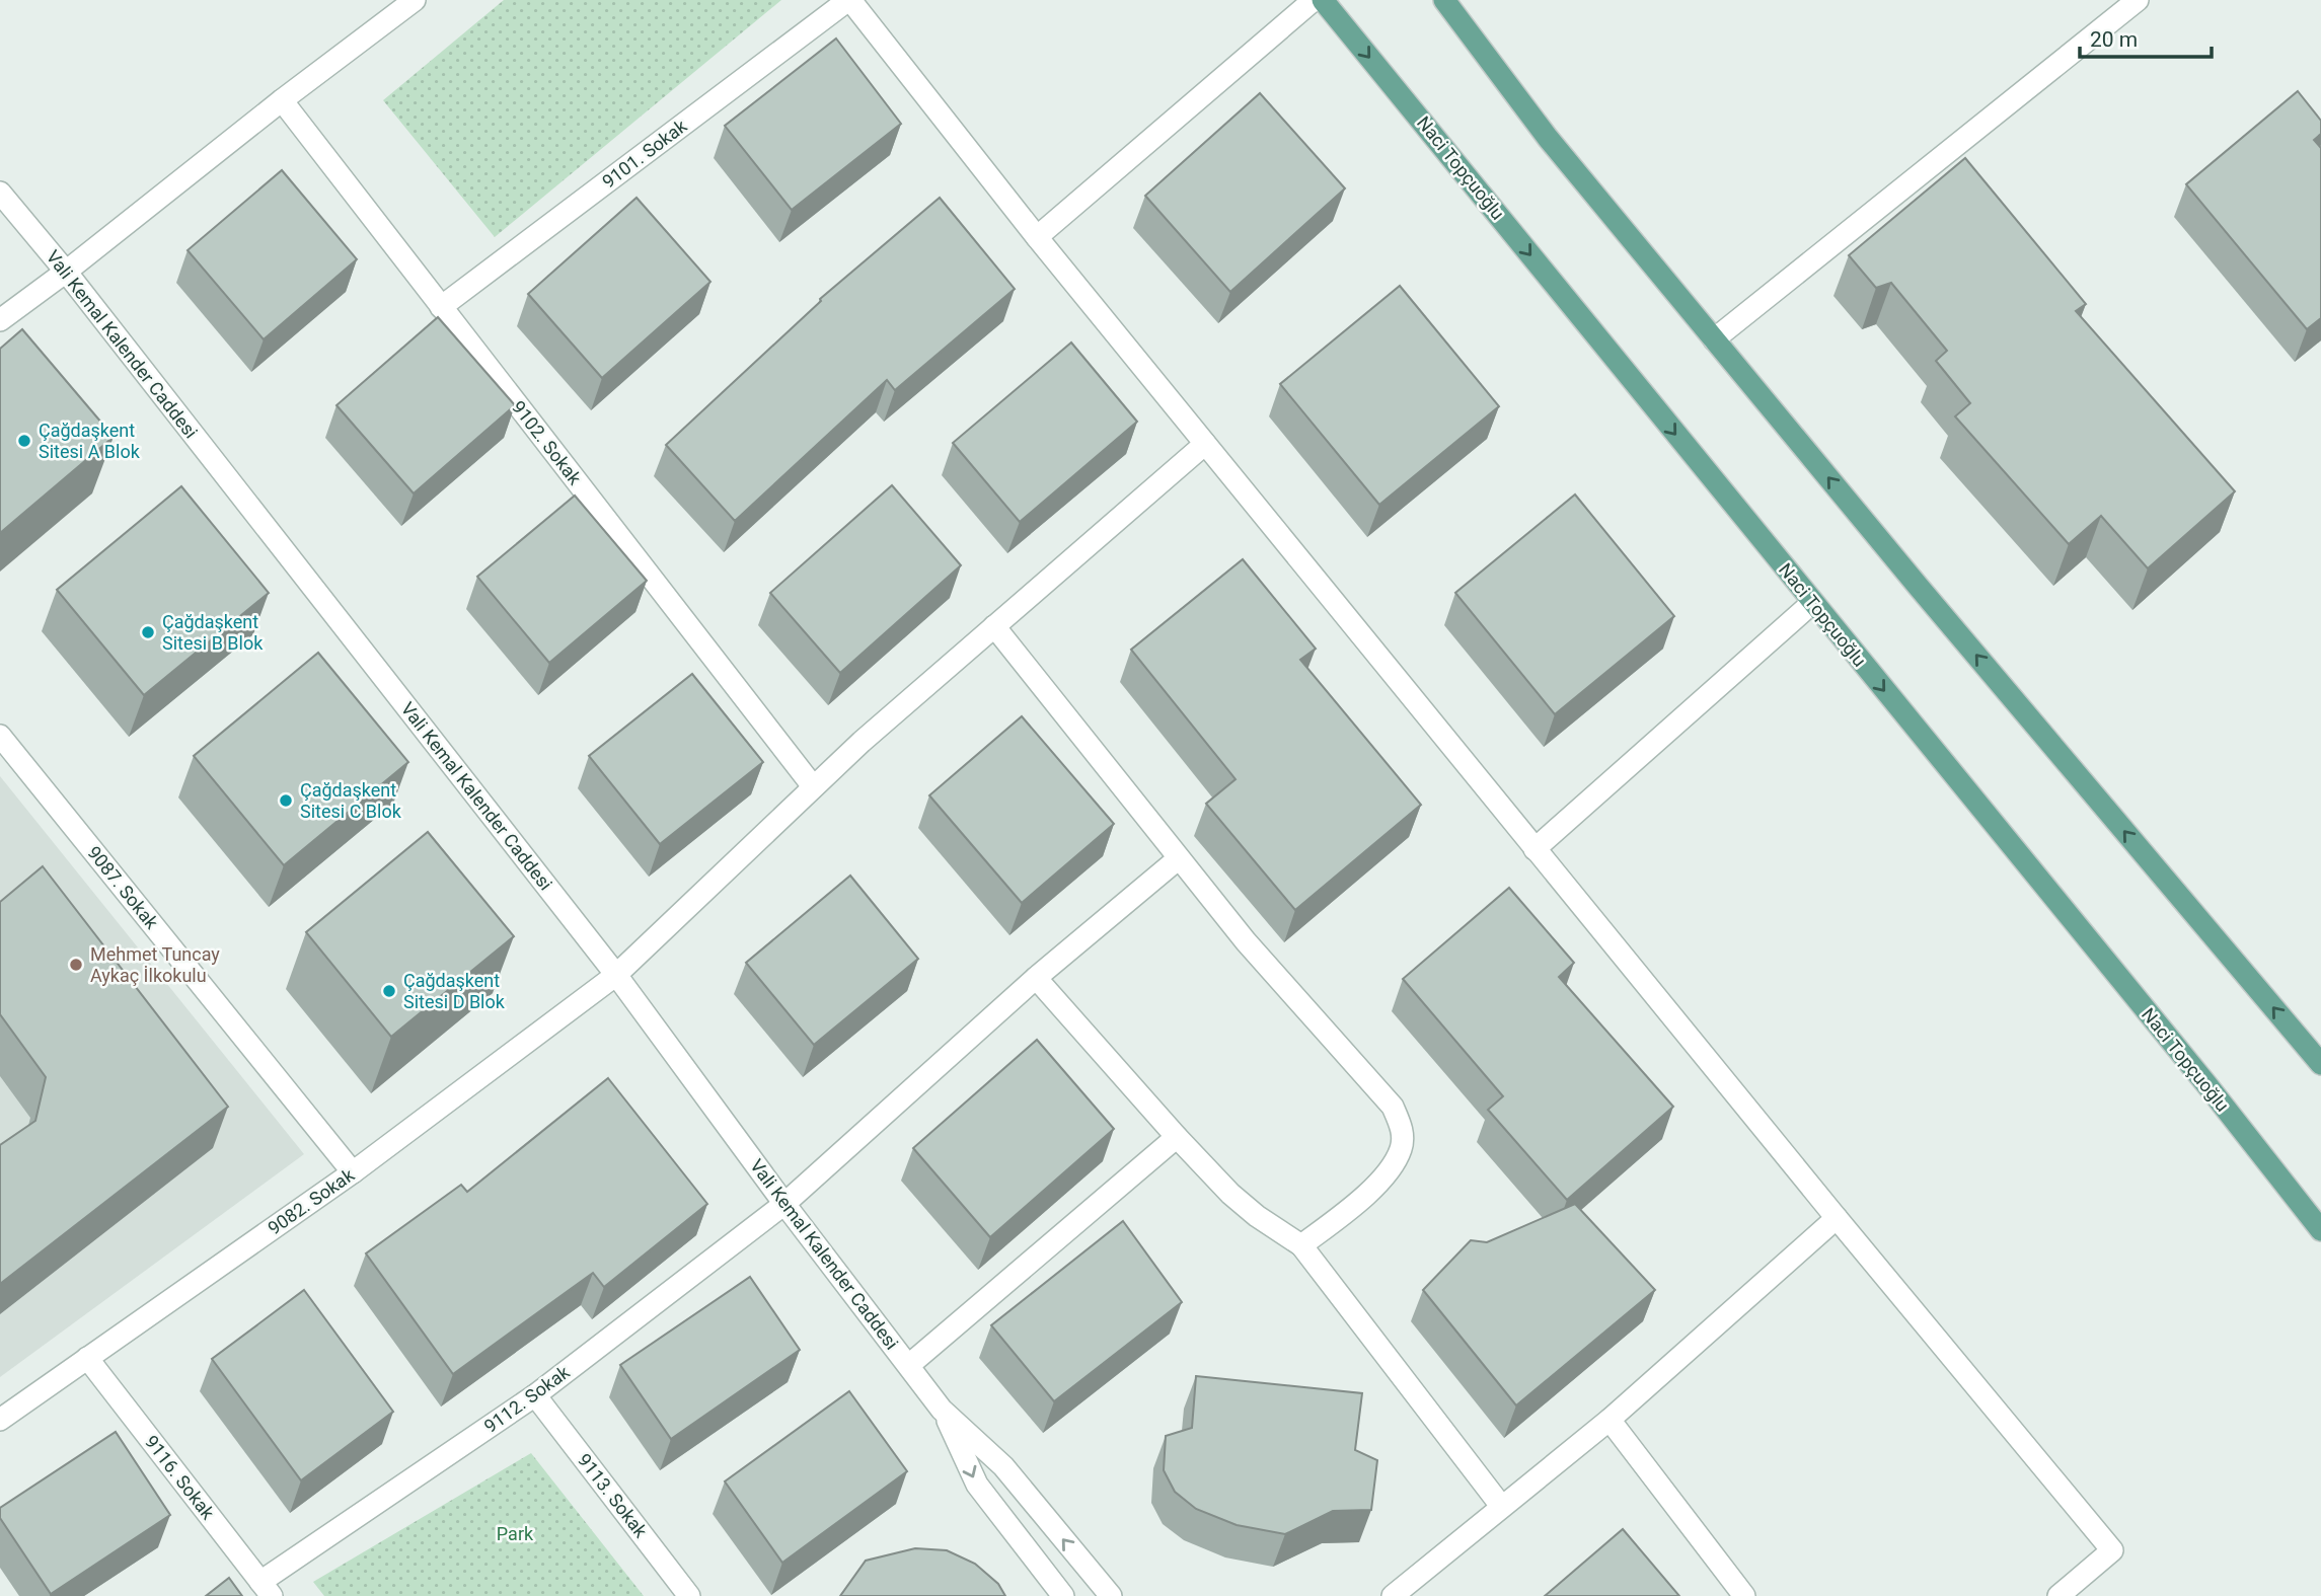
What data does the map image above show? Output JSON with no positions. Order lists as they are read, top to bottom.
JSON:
{
  "streets": {
    "main road": ["Naci Topçuoğlu"],
    "street": [
      "9101. Sokak",
      "Vali Kemal Kalender Caddesi",
      "9102. Sokak",
      "9087. Sokak",
      "9082. Sokak",
      "9112. Sokak",
      "9116. Sokak",
      "9113. Sokak"
    ]
  },
  "crossings": [
    ["9101. Sokak", "9102. Sokak"],
    ["Vali Kemal Kalender Caddesi", "9082. Sokak"],
    ["Vali Kemal Kalender Caddesi", "9112. Sokak"],
    ["9102. Sokak", "9082. Sokak"],
    ["9087. Sokak", "9082. Sokak"],
    ["9082. Sokak", "9116. Sokak"],
    ["9112. Sokak", "9116. Sokak"],
    ["9112. Sokak", "9113. Sokak"]
  ],
  "parks": ["Park"],
  "places": [
    "Çağdaşkent Sitesi A Blok",
    "Çağdaşkent Sitesi B Blok",
    "Çağdaşkent Sitesi C Blok",
    "Mehmet Tuncay Aykaç İlkokulu",
    "Çağdaşkent Sitesi D Blok"
  ],
  "scale_bar": "20 m"
}
